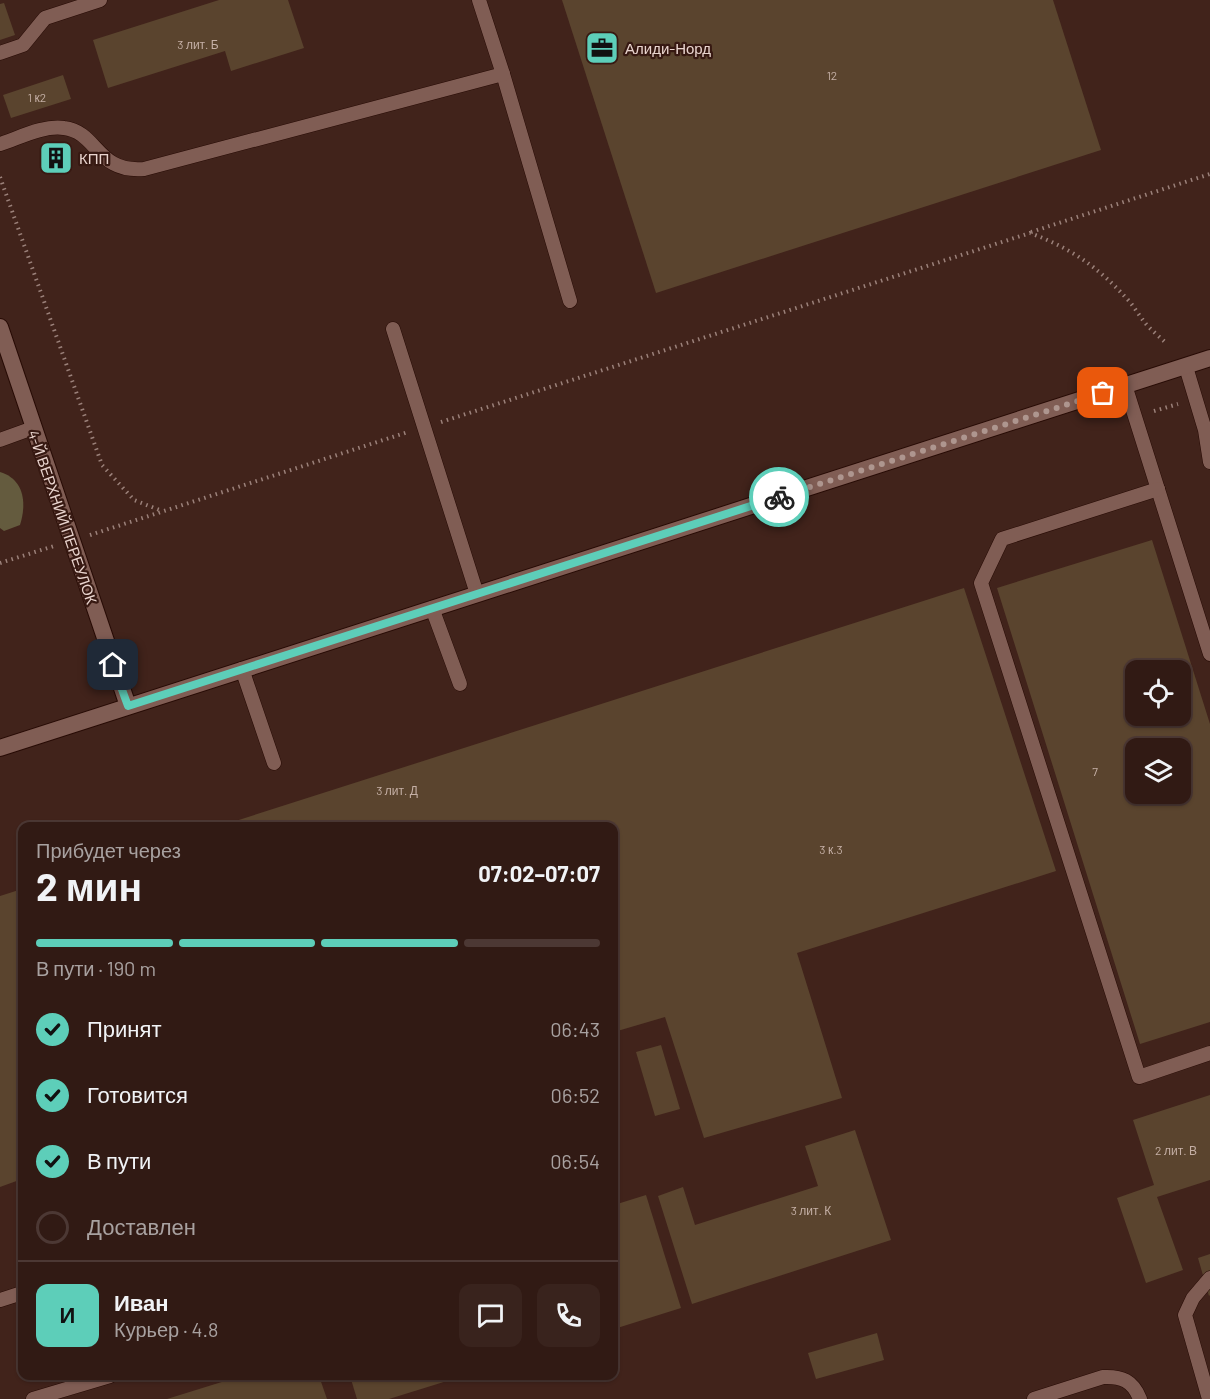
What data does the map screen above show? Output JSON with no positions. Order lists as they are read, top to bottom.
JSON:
{
  "streets": {
    "street": ["4-Й ВЕРХНИЙ ПЕРЕУЛОК"]
  },
  "places": {
    "office": ["Алиди-Норд"],
    "building": ["КПП"]
  },
  "house_numbers": [
    "3 лит. Б",
    "12",
    "1 к2",
    "7",
    "3 лит. Д",
    "3 к.3",
    "2 лит. В",
    "3 лит. К"
  ],
  "page": {
    "heading": ["2 мин", "Прибудет через", "07:02–07:07"],
    "panel": ["Иван", "Курьер · 4.8"],
    "bar": "В пути · 190 m",
    "list": [
      ["Принят", "06:43"],
      ["Готовится", "06:52"],
      ["В пути", "06:54"],
      "Доставлен"
    ],
    "round": "И"
  }
}
